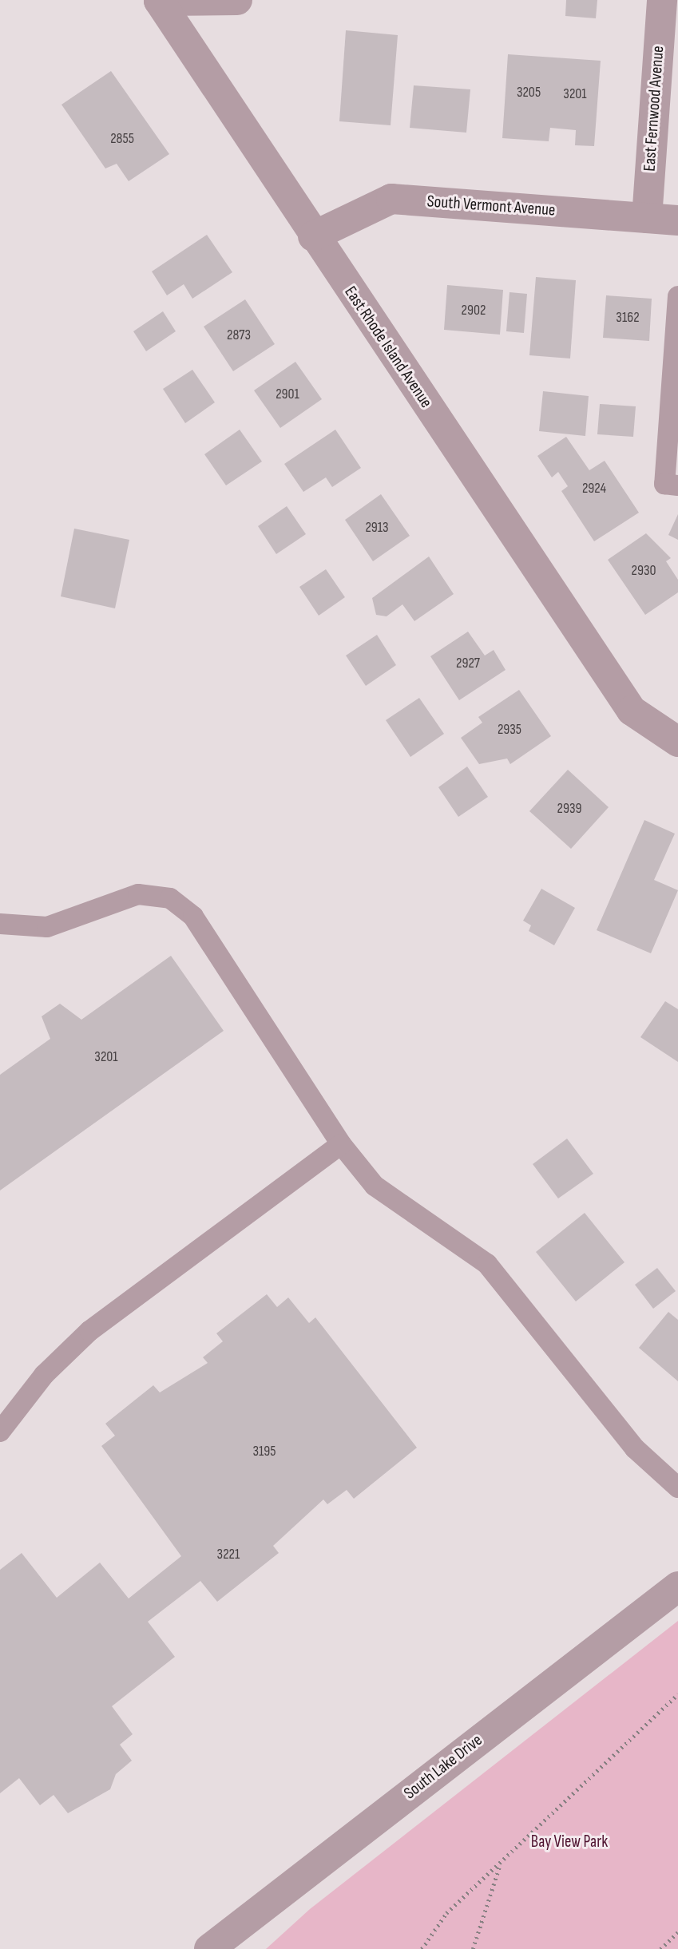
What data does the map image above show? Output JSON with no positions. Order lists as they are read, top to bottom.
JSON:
{
  "streets": {
    "street": [
      "East Fernwood Avenue",
      "South Vermont Avenue",
      "East Rhode Island Avenue",
      "South Lake Drive"
    ]
  },
  "crossings": [
    ["East Fernwood Avenue", "South Vermont Avenue"],
    ["South Vermont Avenue", "East Rhode Island Avenue"]
  ],
  "parks": ["Bay View Park"],
  "house_numbers": [
    "3205",
    "3201",
    "2855",
    "2902",
    "3162",
    "2873",
    "2901",
    "2924",
    "2913",
    "2930",
    "2927",
    "2935",
    "2939",
    "3201",
    "3195",
    "3221"
  ]
}
